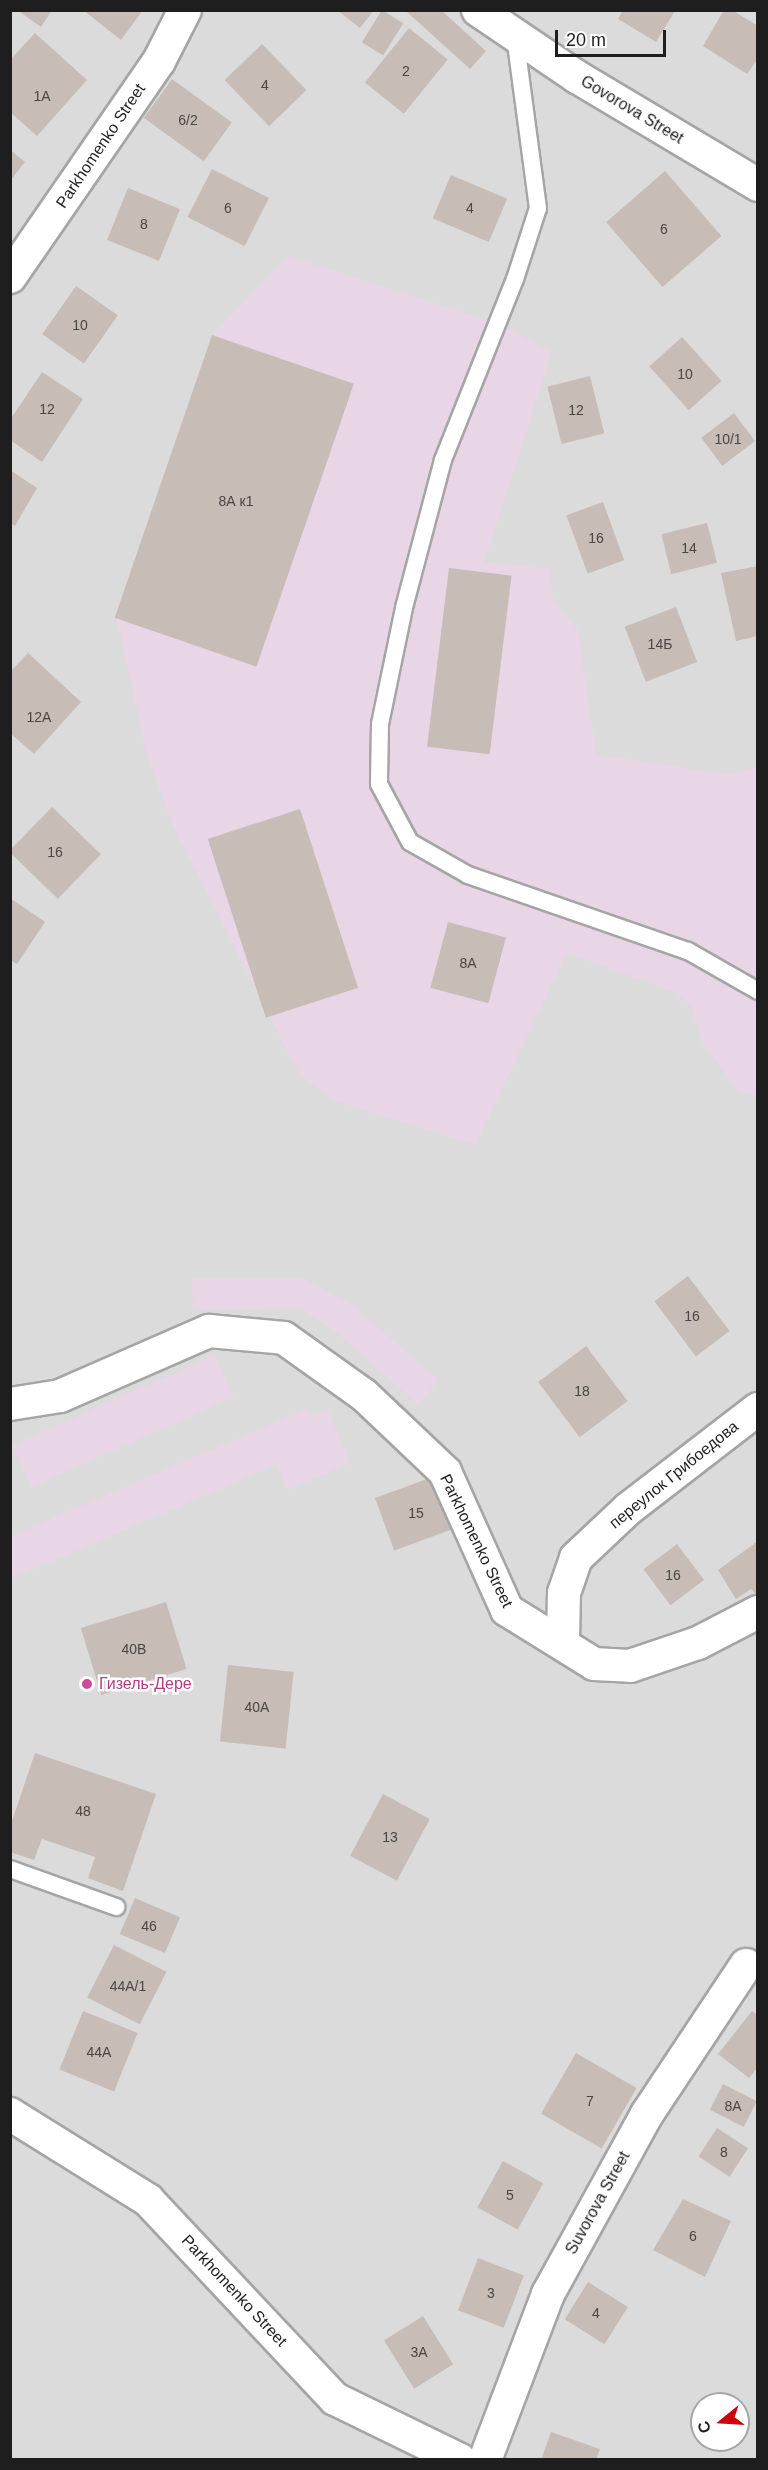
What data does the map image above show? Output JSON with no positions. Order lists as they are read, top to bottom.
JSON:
{
  "streets": {
    "street": [
      "Govorova Street",
      "Parkhomenko Street",
      "переулок Грибоедова",
      "Suvorova Street"
    ]
  },
  "crossings": [
    ["Parkhomenko Street", "переулок Грибоедова"]
  ],
  "places": ["Гизель-Дере"],
  "house_numbers": [
    "2",
    "4",
    "1А",
    "6/2",
    "6",
    "4",
    "8",
    "6",
    "10",
    "10",
    "12",
    "12",
    "10/1",
    "8А к1",
    "16",
    "14",
    "14Б",
    "12А",
    "16",
    "8А",
    "16",
    "18",
    "15",
    "16",
    "40В",
    "40А",
    "48",
    "13",
    "46",
    "44А/1",
    "44А",
    "7",
    "8А",
    "8",
    "5",
    "6",
    "3",
    "4",
    "3А"
  ],
  "scale_bar": "20 m",
  "north": "left"
}
